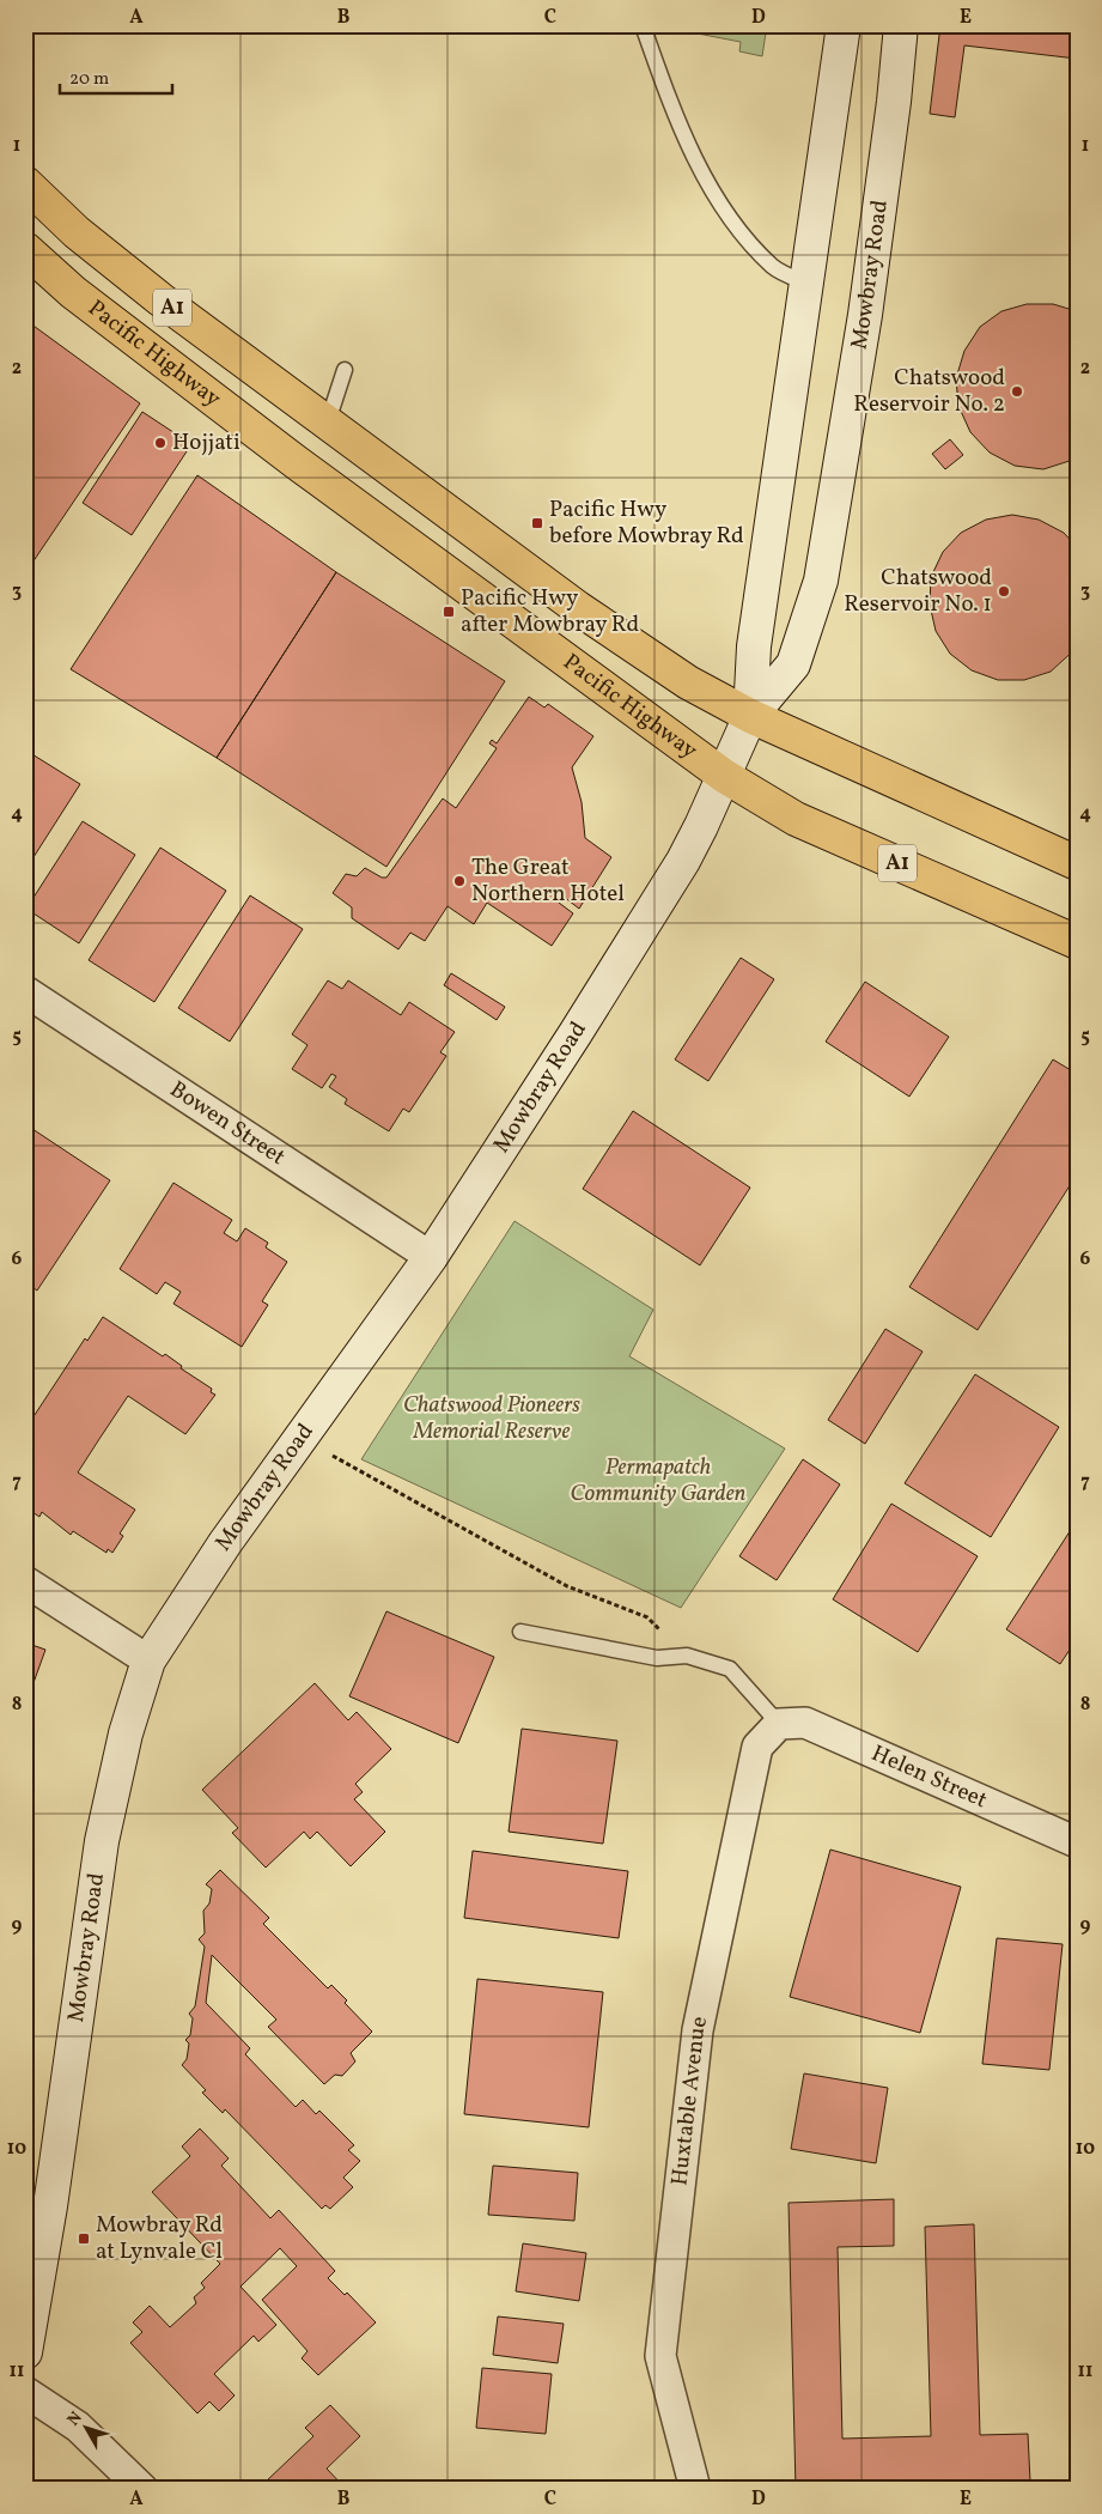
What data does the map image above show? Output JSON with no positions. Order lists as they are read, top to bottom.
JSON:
{
  "streets": {
    "highway": ["A1", "Pacific Highway"],
    "main road": ["Mowbray Road"],
    "street": ["Bowen Street", "Helen Street", "Huxtable Avenue"]
  },
  "crossings": [
    ["Mowbray Road", "A1"],
    ["Mowbray Road", "Pacific Highway"],
    ["Mowbray Road", "Bowen Street"],
    ["Helen Street", "Huxtable Avenue"]
  ],
  "parks": ["Chatswood Pioneers Memorial Reserve", "Permapatch Community Garden"],
  "places": {
    "other": [
      "Chatswood Reservoir No. 2",
      "Hojjati",
      "Chatswood Reservoir No. 1",
      "The Great Northern Hotel"
    ],
    "transit": ["Pacific Hwy before Mowbray Rd", "Pacific Hwy after Mowbray Rd", "Mowbray Rd at Lynvale Cl"]
  },
  "scale_bar": "20 m",
  "north": "top left",
  "grid": {
    "columns": [
      "A",
      "B",
      "C",
      "D",
      "E"
    ],
    "rows": [
      "1",
      "2",
      "3",
      "4",
      "5",
      "6",
      "7",
      "8",
      "9",
      "10",
      "11"
    ]
  }
}
